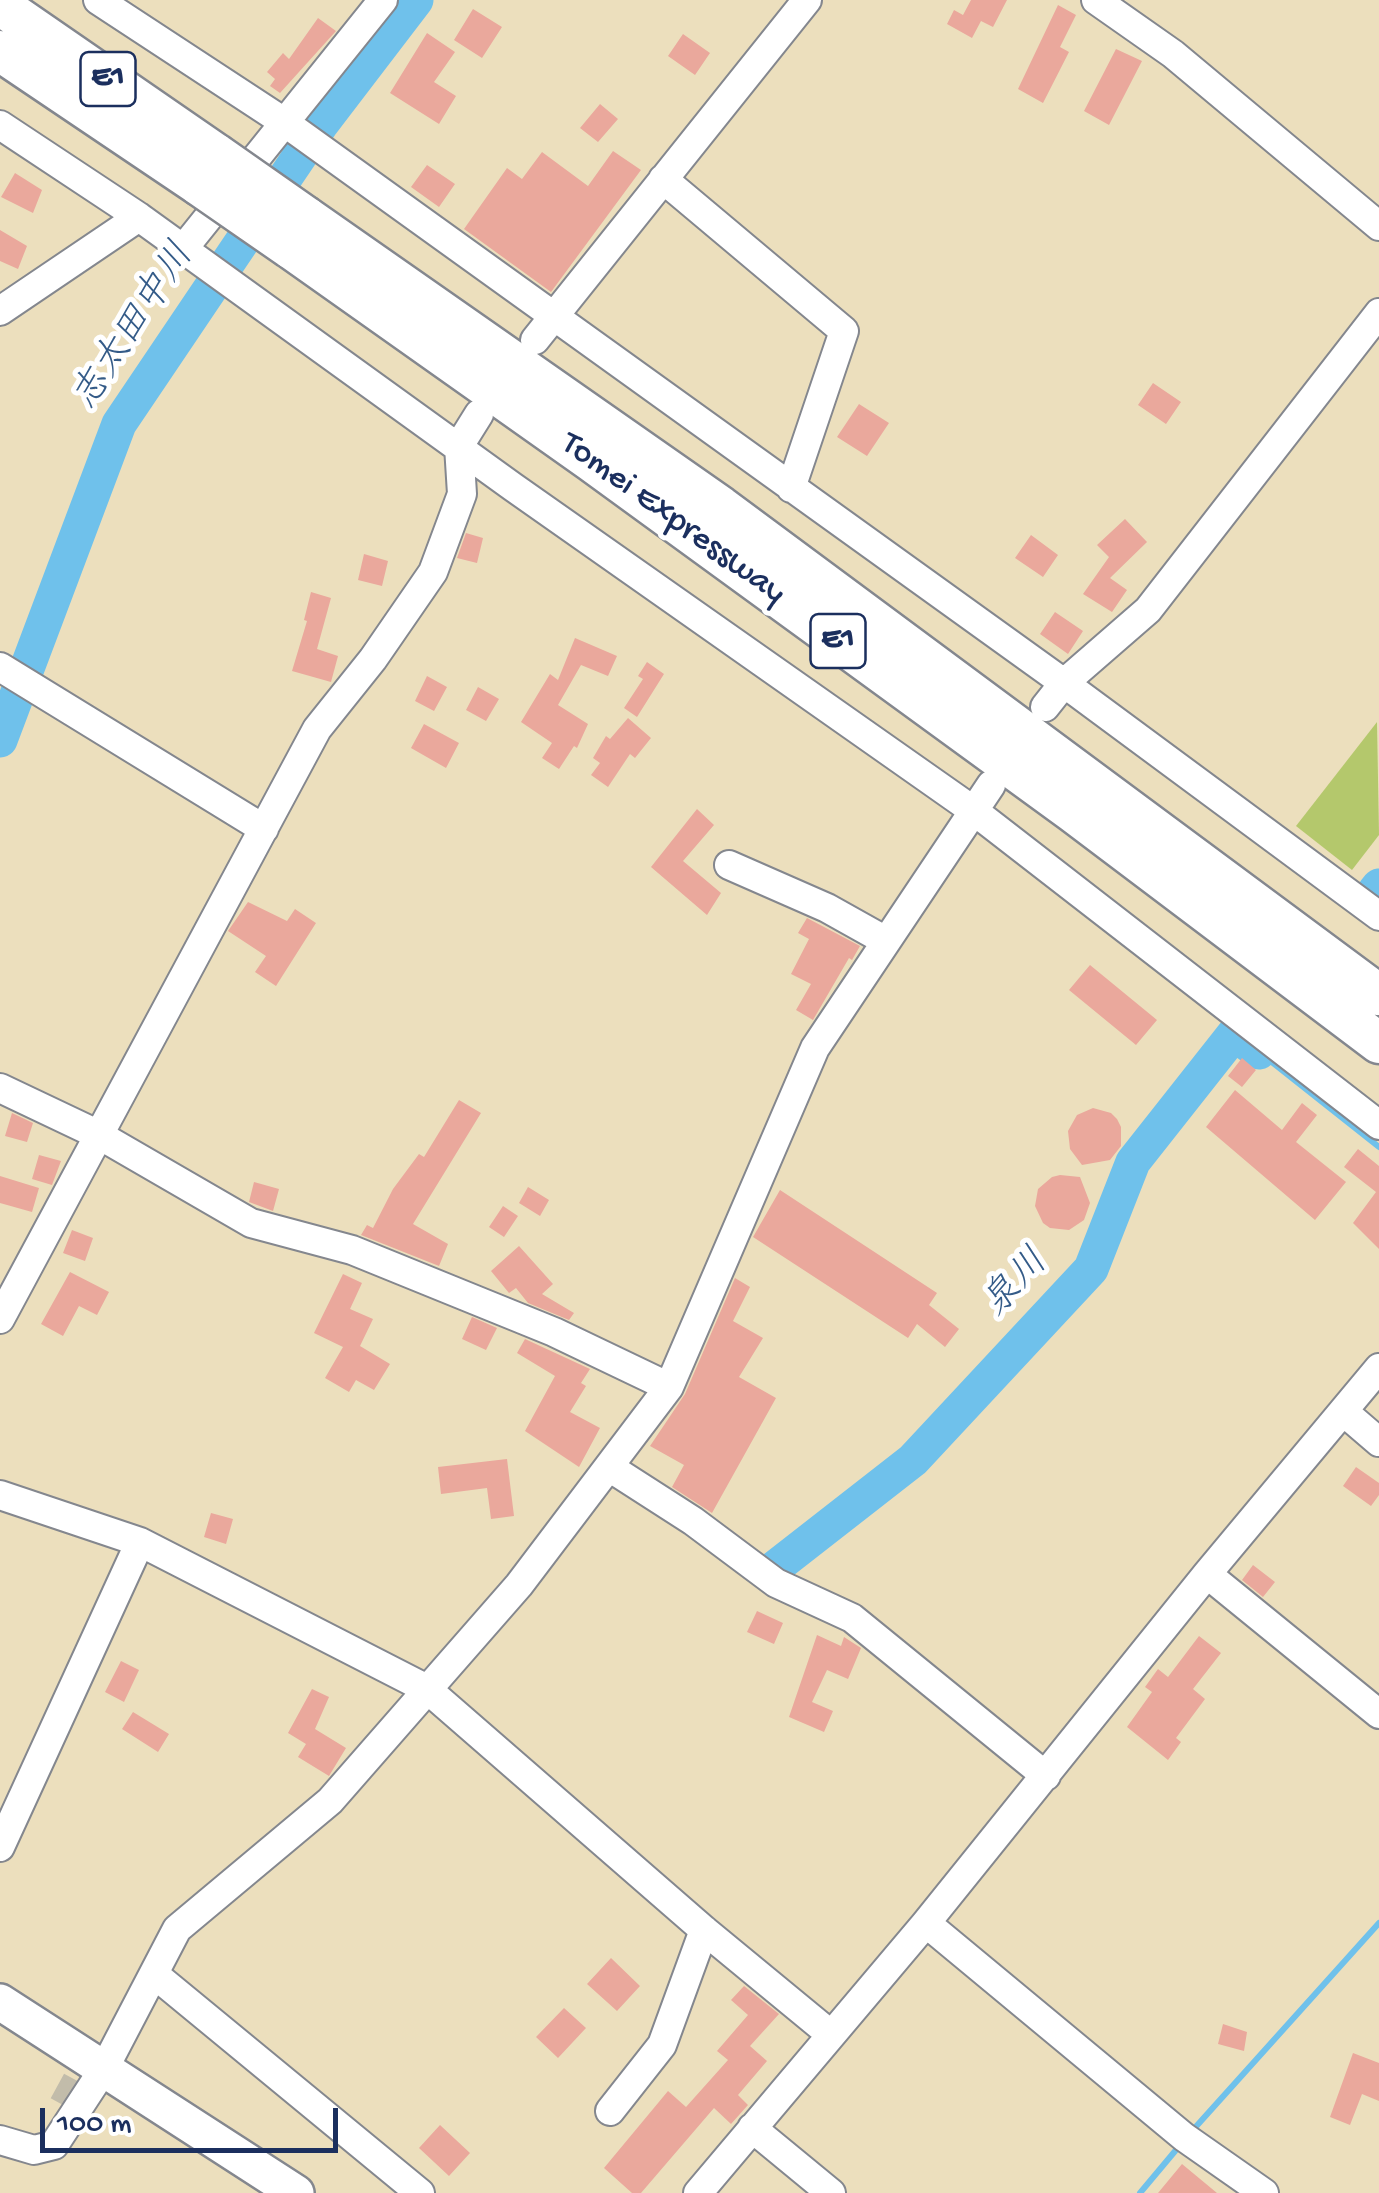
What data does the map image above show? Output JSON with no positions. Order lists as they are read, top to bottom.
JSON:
{
  "streets": {
    "highway": ["E1", "Tomei Expressway"]
  },
  "water": ["志太田中川", "泉川"],
  "scale_bar": "100 m"
}
